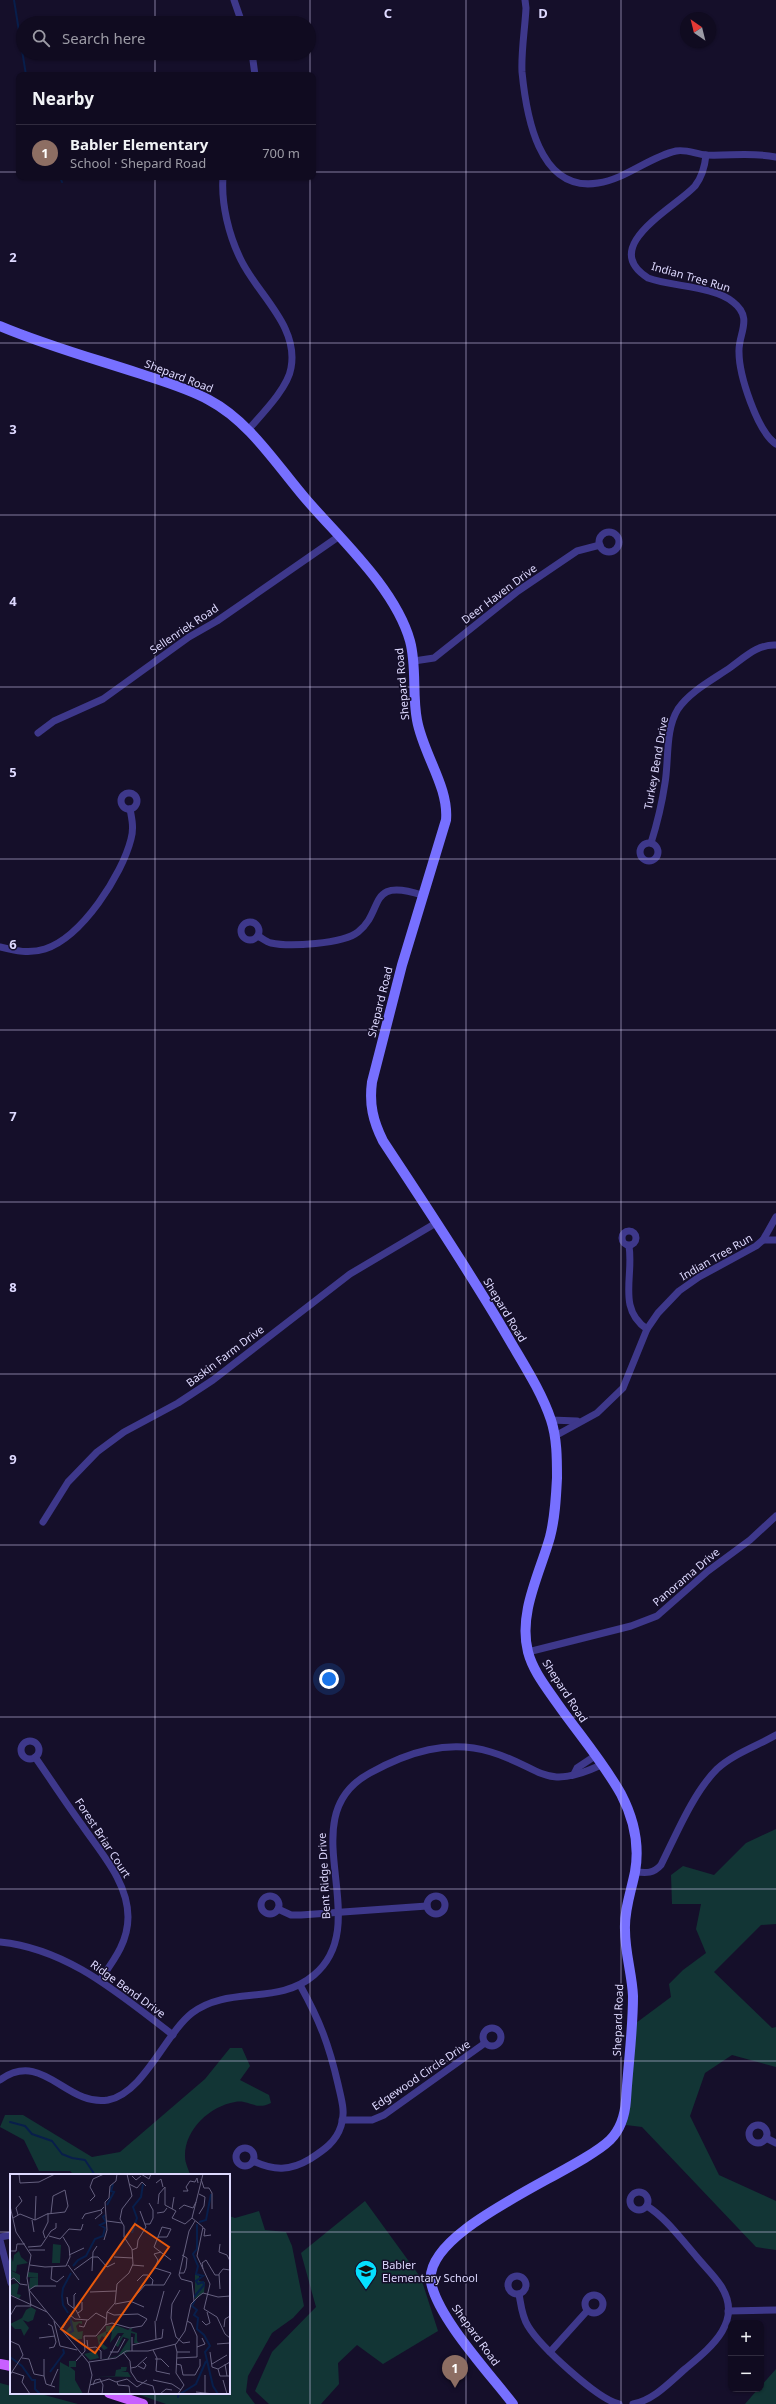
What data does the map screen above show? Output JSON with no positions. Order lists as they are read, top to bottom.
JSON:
{
  "streets": {
    "street": [
      "Indian Tree Run",
      "Shepard Road",
      "Deer Haven Drive",
      "Sellenriek Road",
      "Turkey Bend Drive",
      "Baskin Farm Drive",
      "Panorama Drive",
      "Forest Briar Court",
      "Bent Ridge Drive",
      "Ridge Bend Drive",
      "Edgewood Circle Drive"
    ]
  },
  "crossings": [
    ["Indian Tree Run", "Shepard Road"],
    ["Shepard Road", "Deer Haven Drive"],
    ["Shepard Road", "Sellenriek Road"],
    ["Shepard Road", "Baskin Farm Drive"],
    ["Shepard Road", "Panorama Drive"],
    ["Shepard Road", "Bent Ridge Drive"],
    ["Forest Briar Court", "Ridge Bend Drive"],
    ["Bent Ridge Drive", "Ridge Bend Drive"]
  ],
  "places": {
    "school or university": ["Babler Elementary School"]
  },
  "north": "top left",
  "page": {
    "search": "Search here",
    "heading": "Nearby",
    "list": [
      {
        "mark": "1",
        "name": "Babler Elementary",
        "note": "School · Shepard Road",
        "value": "700 m"
      }
    ],
    "map_buttons": ["+", "−"],
    "pins": "1"
  },
  "grid": {
    "columns": ["C", "D"],
    "rows": [
      "2",
      "3",
      "4",
      "5",
      "6",
      "7",
      "8",
      "9"
    ]
  }
}
